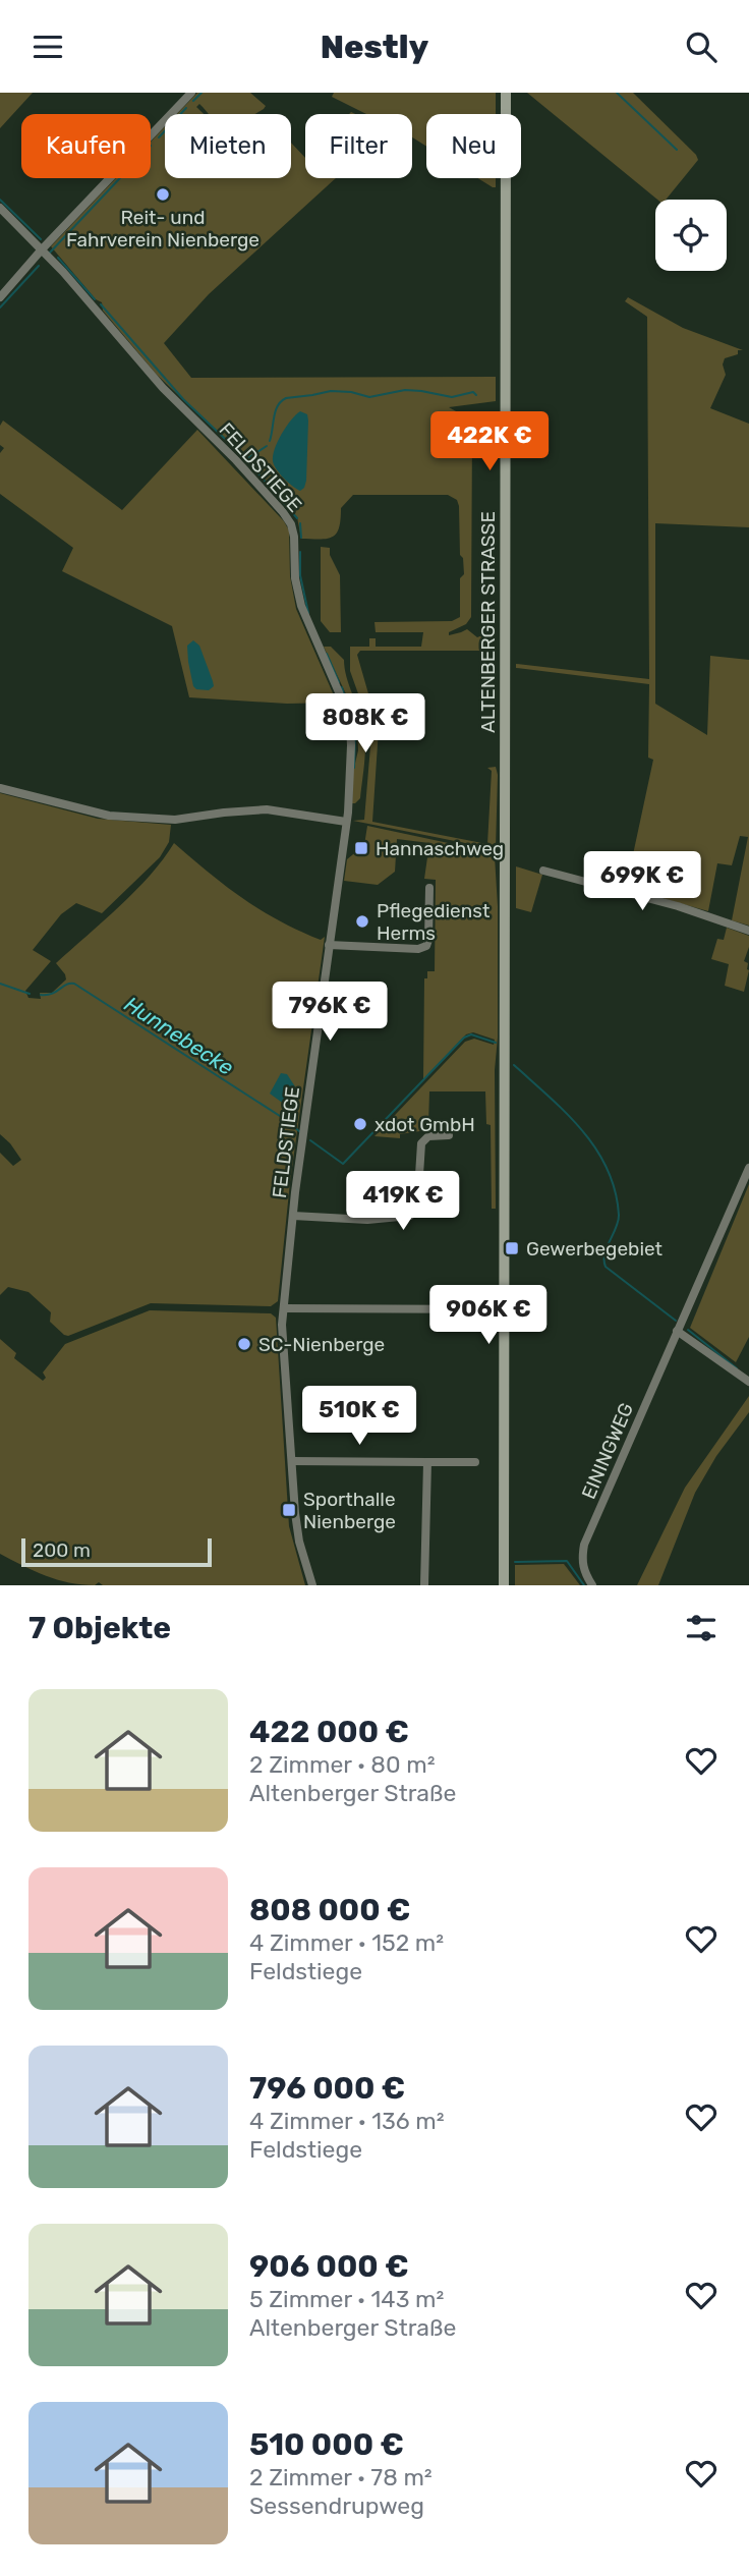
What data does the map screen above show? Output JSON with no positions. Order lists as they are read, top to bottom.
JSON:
{
  "streets": {
    "main road": ["ALTENBERGER STRASSE"],
    "street": ["FELDSTIEGE", "EININGWEG"]
  },
  "water": ["Hunnebecke"],
  "places": {
    "other": [
      "Reit- und Fahrverein Nienberge",
      "Pflegedienst Herms",
      "xdot GmbH",
      "SC-Nienberge"
    ],
    "transit": ["Hannaschweg", "Gewerbegebiet", "Sporthalle Nienberge"]
  },
  "scale_bar": "200 m",
  "page": {
    "header": "Nestly",
    "chip": [
      "Kaufen",
      "Mieten",
      "Filter",
      "Neu"
    ],
    "price": [
      "422K €",
      "808K €",
      "699K €",
      "796K €",
      "419K €",
      "906K €",
      "510K €"
    ],
    "scale": "200 m",
    "heading": "7 Objekte",
    "list": [
      {
        "name": "422 000 €",
        "note": "2 Zimmer · 80 m² · Altenberger Straße"
      },
      {
        "name": "808 000 €",
        "note": "4 Zimmer · 152 m² · Feldstiege"
      },
      {
        "name": "796 000 €",
        "note": "4 Zimmer · 136 m² · Feldstiege"
      },
      {
        "name": "906 000 €",
        "note": "5 Zimmer · 143 m² · Altenberger Straße"
      },
      {
        "name": "510 000 €",
        "note": "2 Zimmer · 78 m² · Sessendrupweg"
      }
    ]
  }
}
